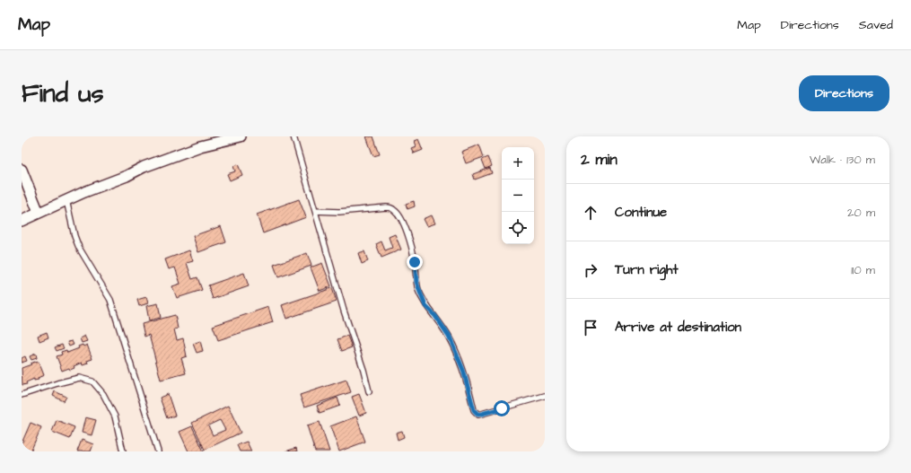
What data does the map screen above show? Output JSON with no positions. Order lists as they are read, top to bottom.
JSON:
{
  "page": {
    "header": "Map",
    "nav": ["Map", "Directions", "Saved"],
    "buttons": "Directions",
    "title": "Find us",
    "heading": ["2 min", "Walk · 130 m"],
    "map_buttons": ["+", "−"],
    "list": [
      ["Continue", "20 m"],
      ["Turn right", "110 m"],
      "Arrive at destination"
    ]
  }
}
